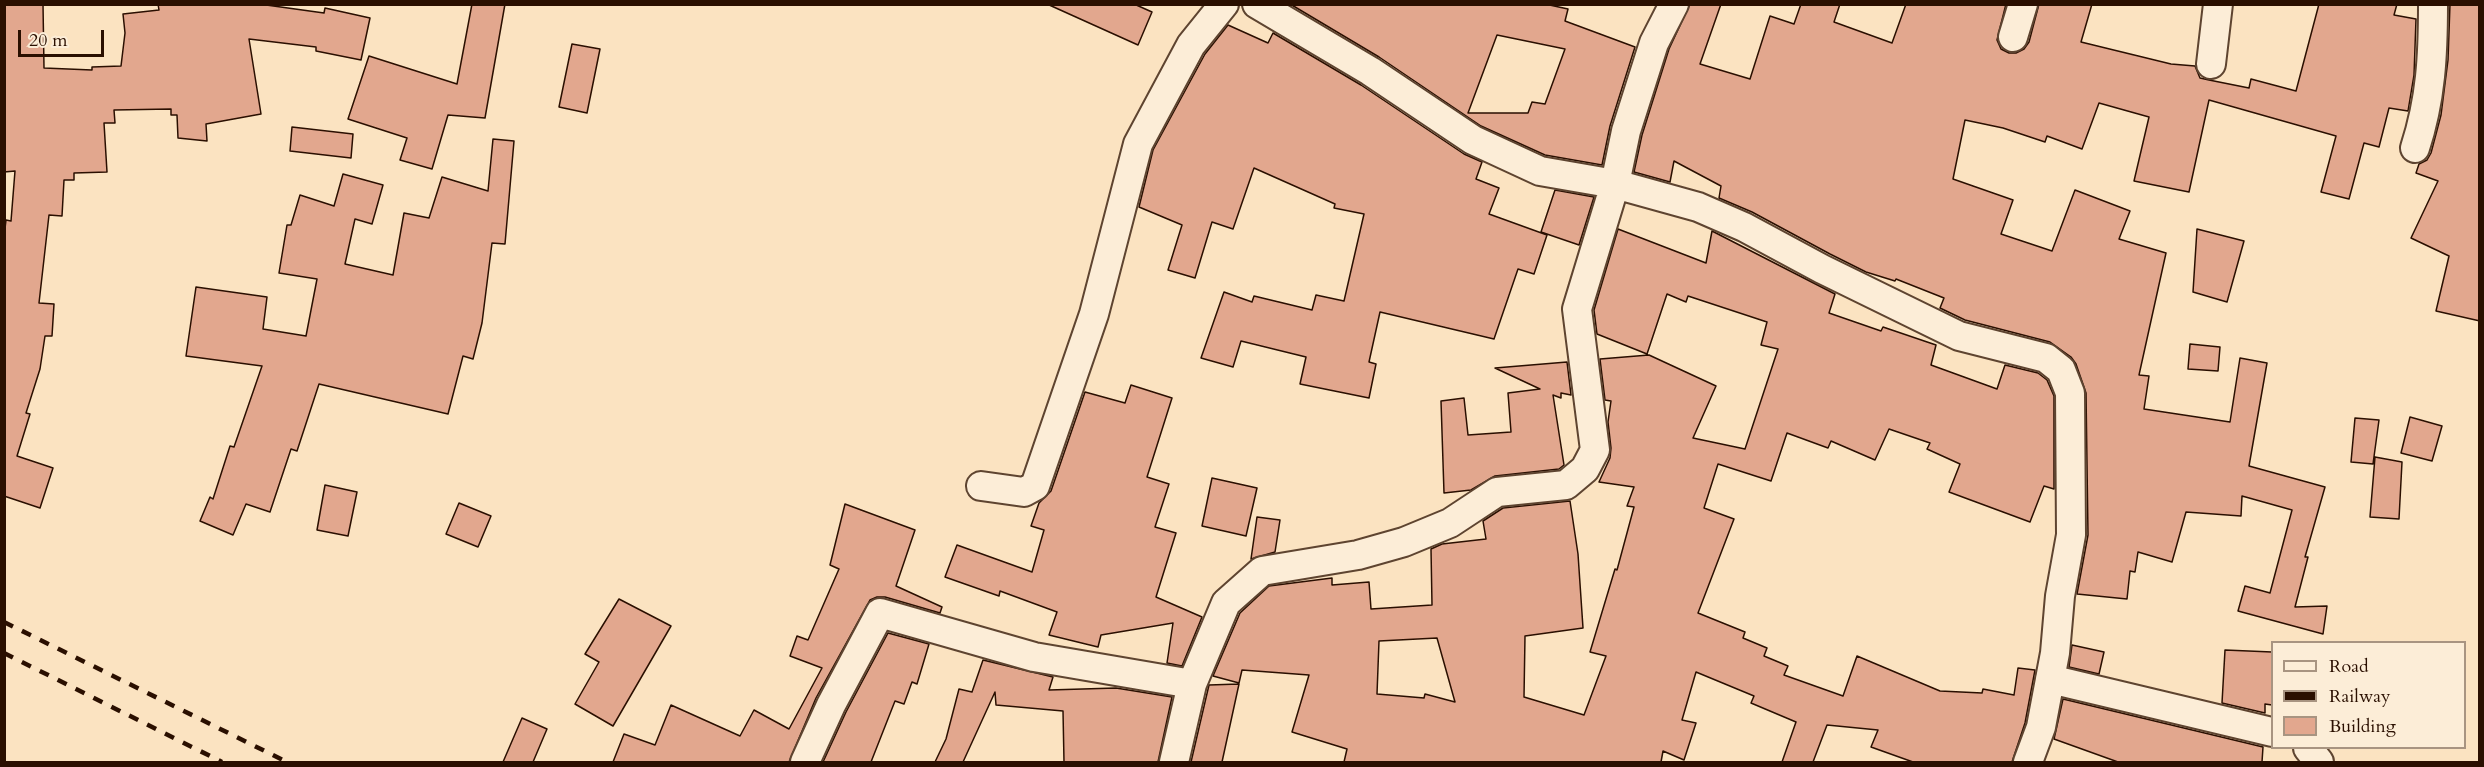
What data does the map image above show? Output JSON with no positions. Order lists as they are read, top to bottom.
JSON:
{
  "legend": ["Road", "Railway", "Building"],
  "scale_bar": "20 m"
}
